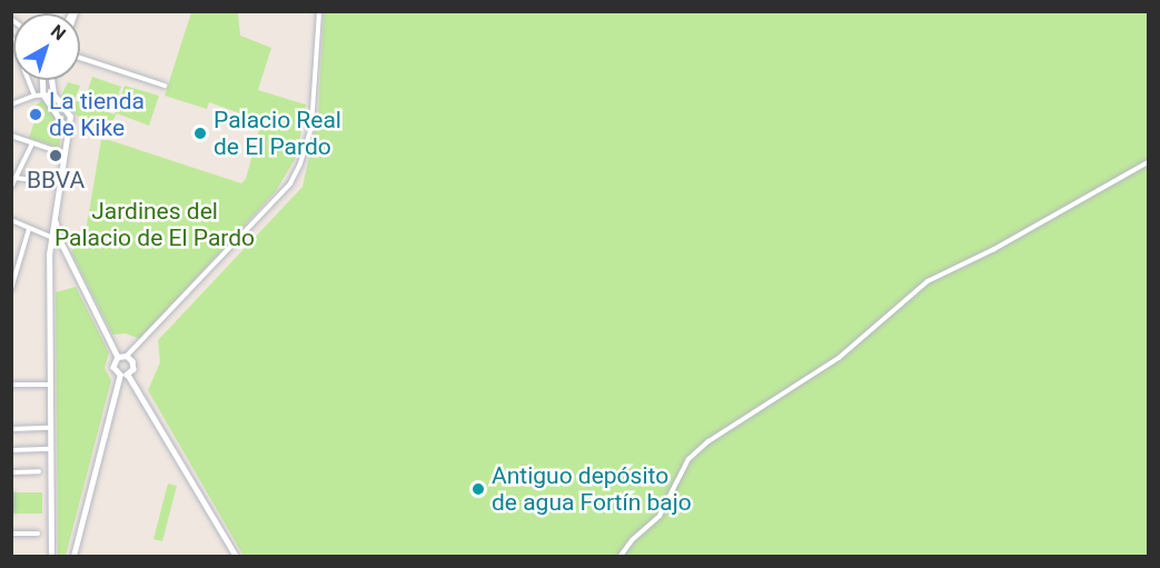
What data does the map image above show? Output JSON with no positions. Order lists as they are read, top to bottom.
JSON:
{
  "parks": ["Jardines del Palacio de El Pardo"],
  "places": [
    "La tienda de Kike",
    "Palacio Real de El Pardo",
    "BBVA",
    "Antiguo depósito de agua Fortín bajo"
  ],
  "north": "top right"
}
